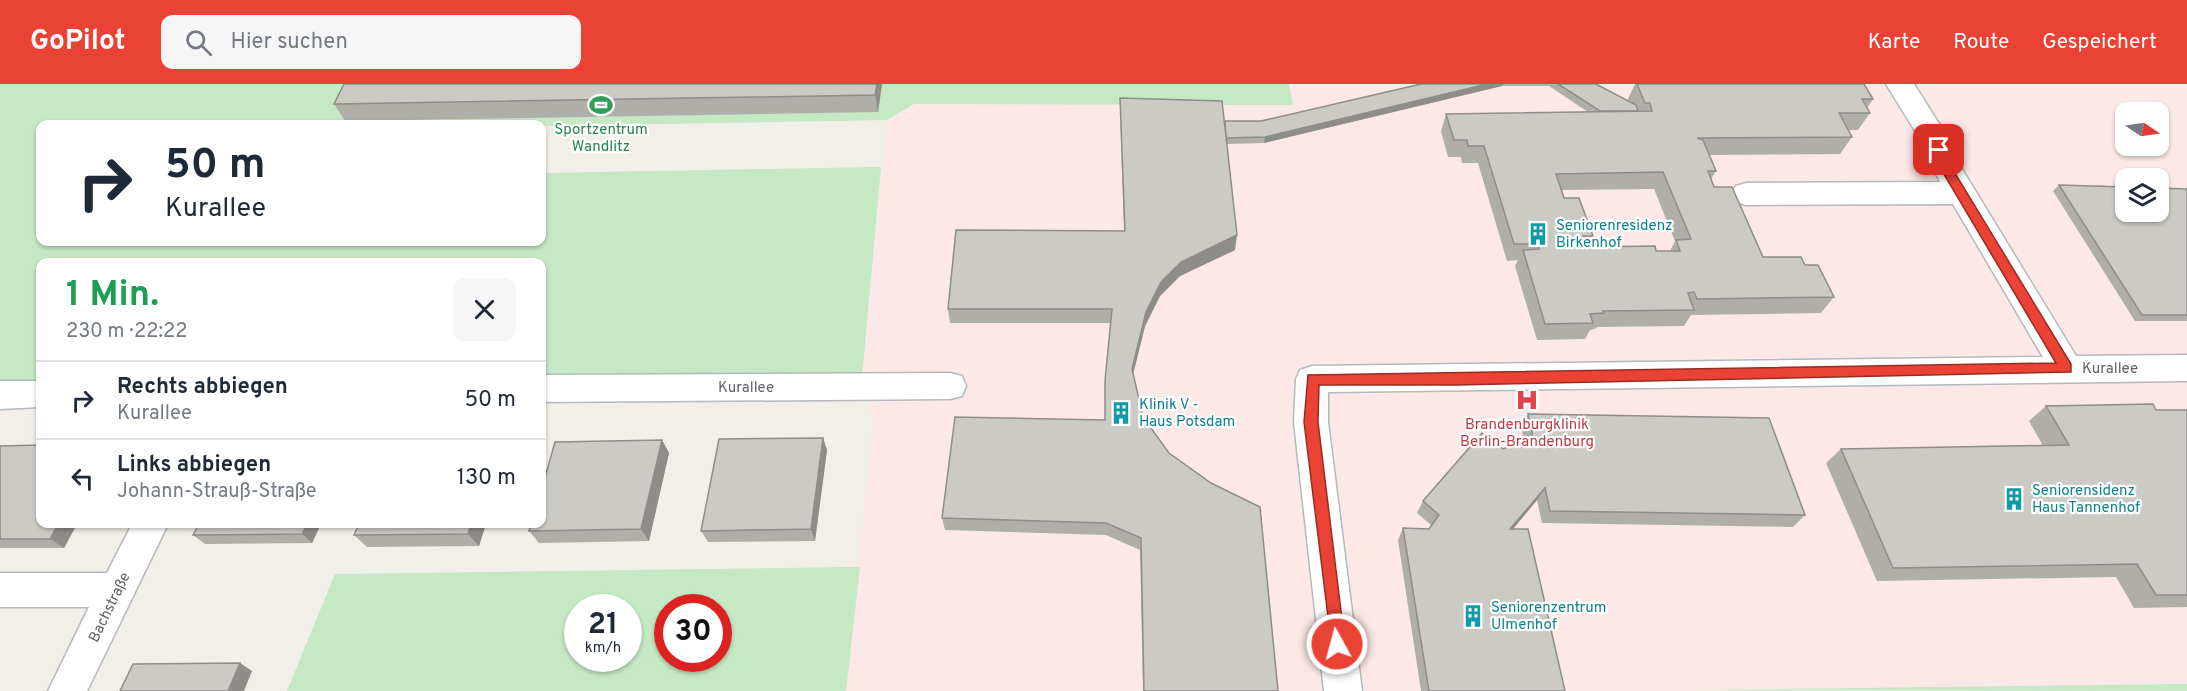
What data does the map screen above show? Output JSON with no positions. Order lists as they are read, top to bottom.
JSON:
{
  "streets": {
    "street": ["Kurallee", "Bachstraße"]
  },
  "places": {
    "sports": ["Sportzentrum Wandlitz"],
    "building": [
      "Seniorenresidenz Birkenhof",
      "Klinik V - Haus Potsdam",
      "Seniorensidenz Haus Tannenhof",
      "Seniorenzentrum Ulmenhof"
    ],
    "hospital": ["Brandenburgklinik Berlin-Brandenburg"]
  },
  "north": "right",
  "page": {
    "header": "GoPilot",
    "search": "Hier suchen",
    "nav": ["Karte", "Route", "Gespeichert"],
    "turn": ["50 m", "Kurallee"],
    "heading": ["1 Min.", "230 m · 22:22"],
    "list": [
      {
        "name": "Rechts abbiegen",
        "note": "Kurallee",
        "value": "50 m"
      },
      {
        "name": "Links abbiegen",
        "note": "Johann-Strauß-Straße",
        "value": "130 m"
      }
    ],
    "speed": "21 km/h",
    "limit": "30"
  }
}
